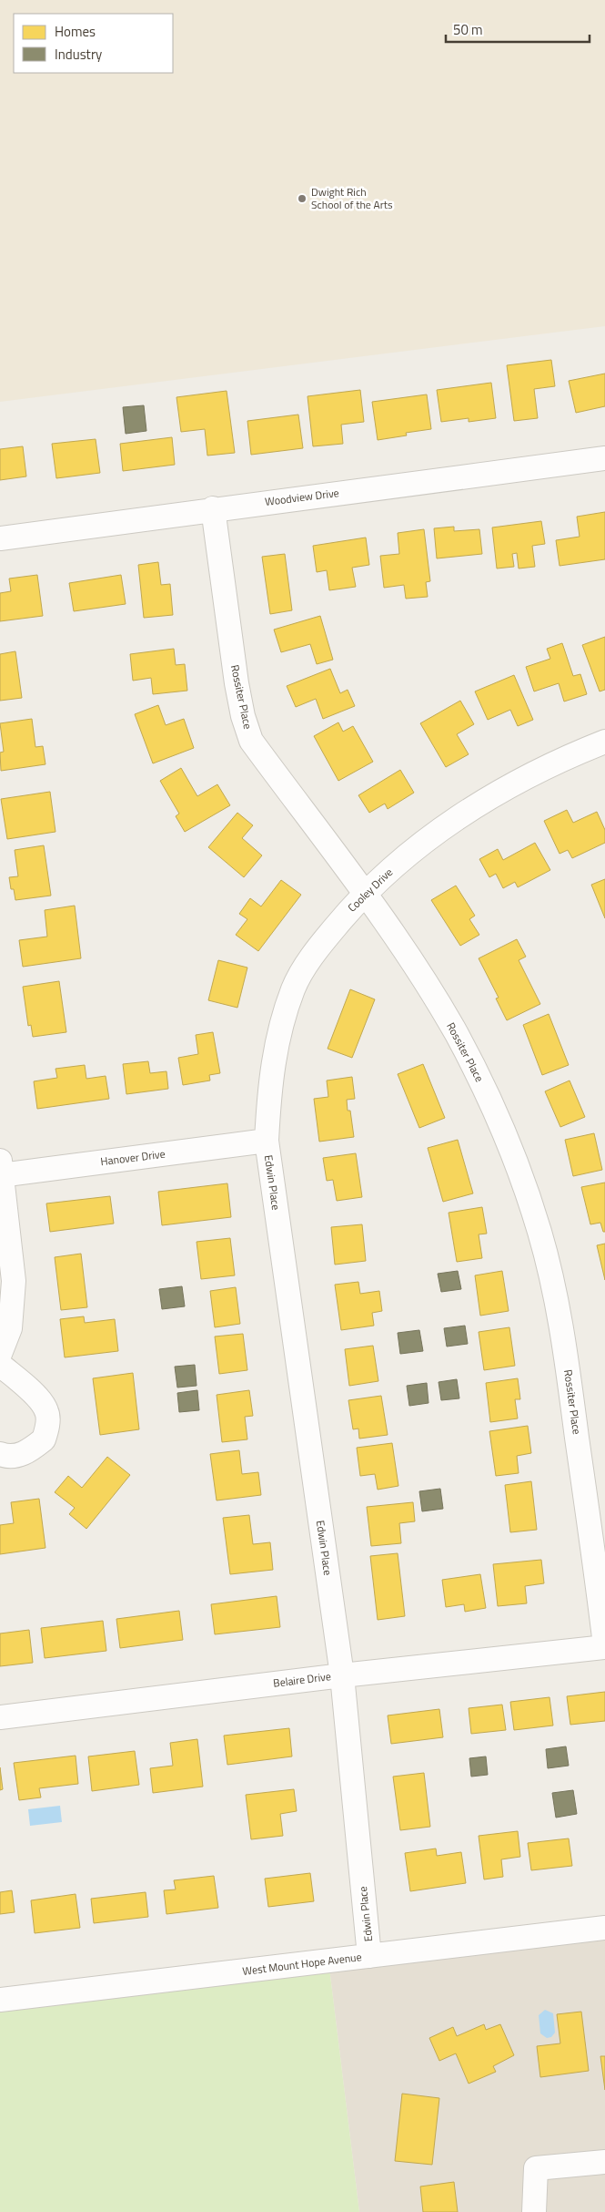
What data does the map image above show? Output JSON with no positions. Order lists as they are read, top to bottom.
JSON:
{
  "streets": {
    "street": [
      "Woodview Drive",
      "Rossiter Place",
      "Cooley Drive",
      "Hanover Drive",
      "Edwin Place",
      "Belaire Drive",
      "West Mount Hope Avenue"
    ]
  },
  "crossings": [
    ["Woodview Drive", "Rossiter Place"],
    ["Rossiter Place", "Cooley Drive"],
    ["Rossiter Place", "Belaire Drive"],
    ["Cooley Drive", "Hanover Drive"],
    ["Cooley Drive", "Edwin Place"],
    ["Hanover Drive", "Edwin Place"],
    ["Edwin Place", "Belaire Drive"],
    ["Edwin Place", "West Mount Hope Avenue"]
  ],
  "places": ["Dwight Rich School of the Arts"],
  "legend": ["Homes", "Industry"],
  "scale_bar": "50 m"
}
